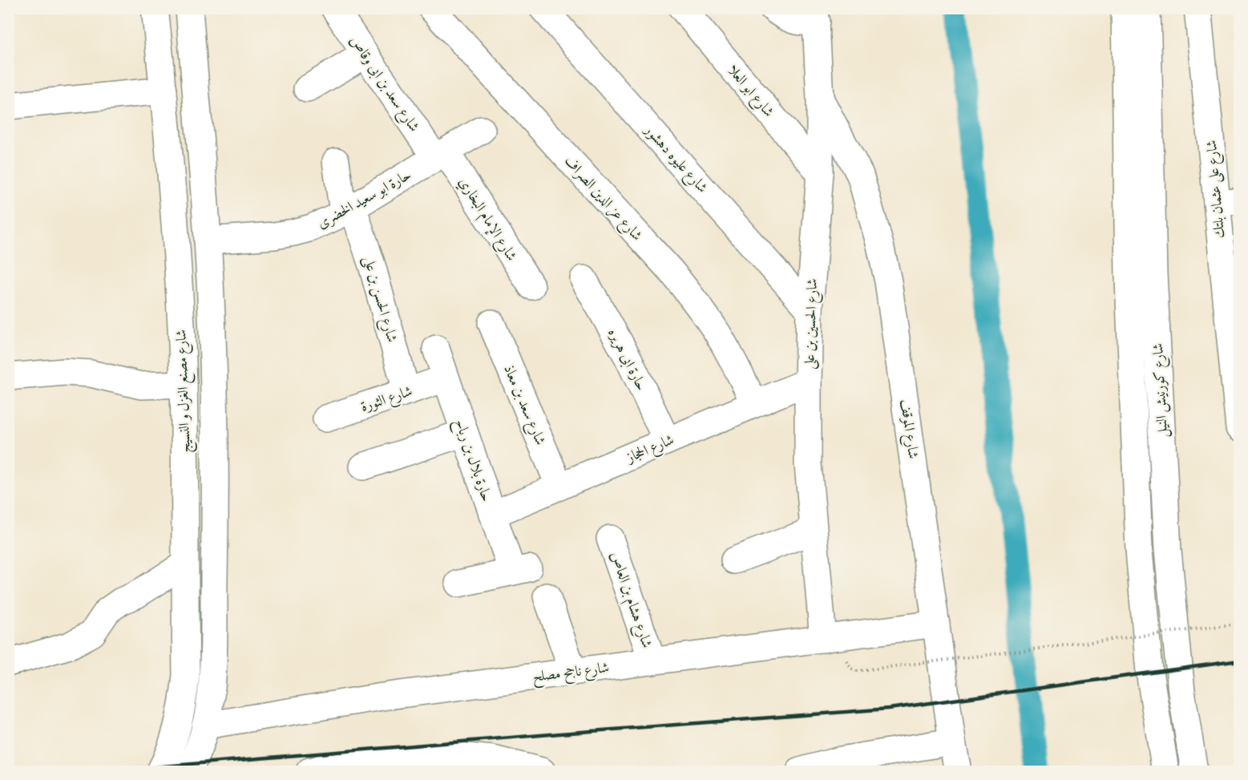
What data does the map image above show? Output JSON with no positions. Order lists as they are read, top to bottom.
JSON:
{
  "streets": {
    "street": [
      "شارع سعد بن ابى وقاص",
      "شارع ابو العلا",
      "شارع عليوه دهشور",
      "شارع على عثمان بلتك",
      "شارع عز الدين الصراف",
      "حارة ابو سعيد الخضرى",
      "شارع الإمام البخاري",
      "شارع الحسن بن على",
      "شارع الحسين بن على",
      "حارة ابى هريره",
      "شارع كورنيش النيل",
      "شارع مصنع الغزل و النسيج",
      "شارع الثورة",
      "شارع سعد بن معاذ",
      "شارع الموقف",
      "شارع الحجاز",
      "حارة بلال بن رباح",
      "شارع هشام بن العاص",
      "شارع ناجح مصلح"
    ]
  },
  "crossings": [
    ["شارع سعد بن ابى وقاص", "حارة ابو سعيد الخضرى"],
    ["شارع سعد بن ابى وقاص", "شارع الإمام البخاري"],
    ["شارع ابو العلا", "شارع الحسين بن على"],
    ["شارع عليوه دهشور", "شارع الحسين بن على"],
    ["شارع عز الدين الصراف", "شارع الحجاز"],
    ["حارة ابو سعيد الخضرى", "شارع الإمام البخاري"],
    ["حارة ابو سعيد الخضرى", "شارع الحسن بن على"],
    ["حارة ابو سعيد الخضرى", "شارع مصنع الغزل و النسيج"],
    ["شارع الحسن بن على", "شارع الثورة"],
    ["شارع الحسين بن على", "شارع الموقف"],
    ["شارع الحسين بن على", "شارع الحجاز"],
    ["شارع الحسين بن على", "شارع ناجح مصلح"],
    ["حارة ابى هريره", "شارع الحجاز"],
    ["شارع مصنع الغزل و النسيج", "شارع ناجح مصلح"],
    ["شارع الثورة", "حارة بلال بن رباح"],
    ["شارع سعد بن معاذ", "شارع الحجاز"],
    ["شارع الموقف", "شارع ناجح مصلح"],
    ["شارع الحجاز", "حارة بلال بن رباح"],
    ["شارع هشام بن العاص", "شارع ناجح مصلح"]
  ]
}
